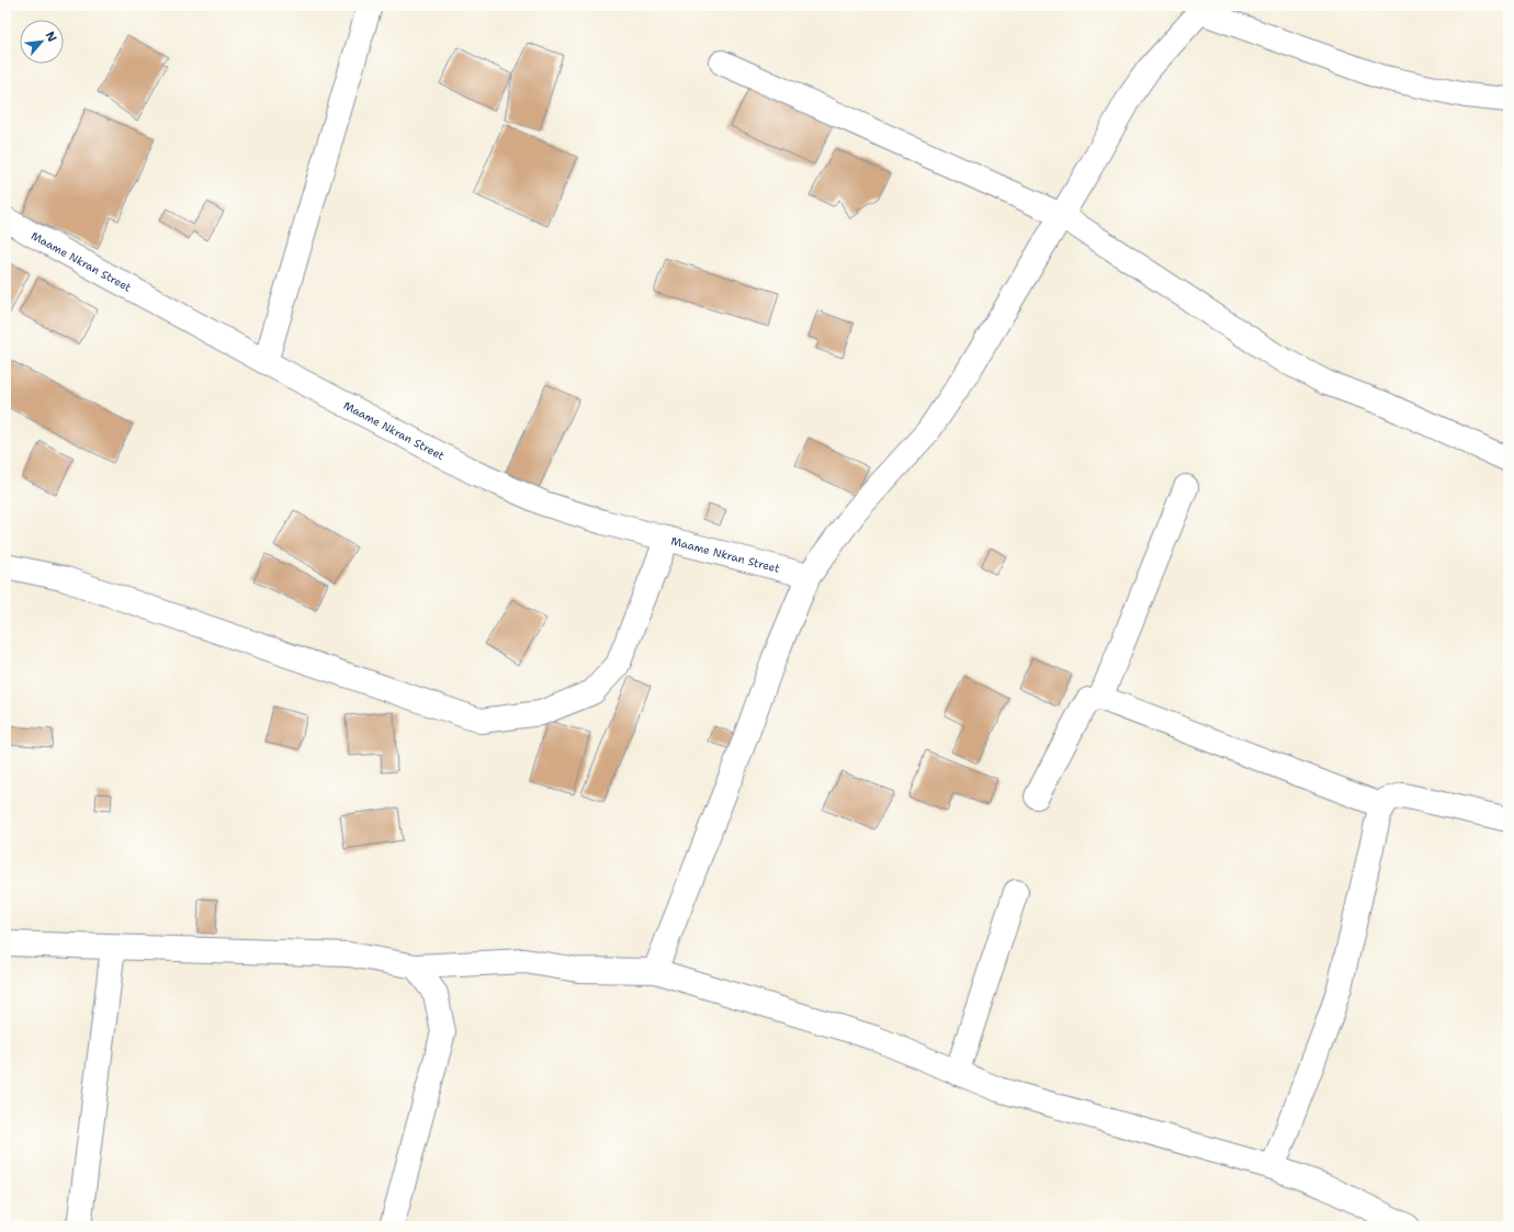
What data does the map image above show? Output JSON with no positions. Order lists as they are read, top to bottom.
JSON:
{
  "streets": {
    "street": ["Maame Nkran Street"]
  },
  "north": "top right"
}
